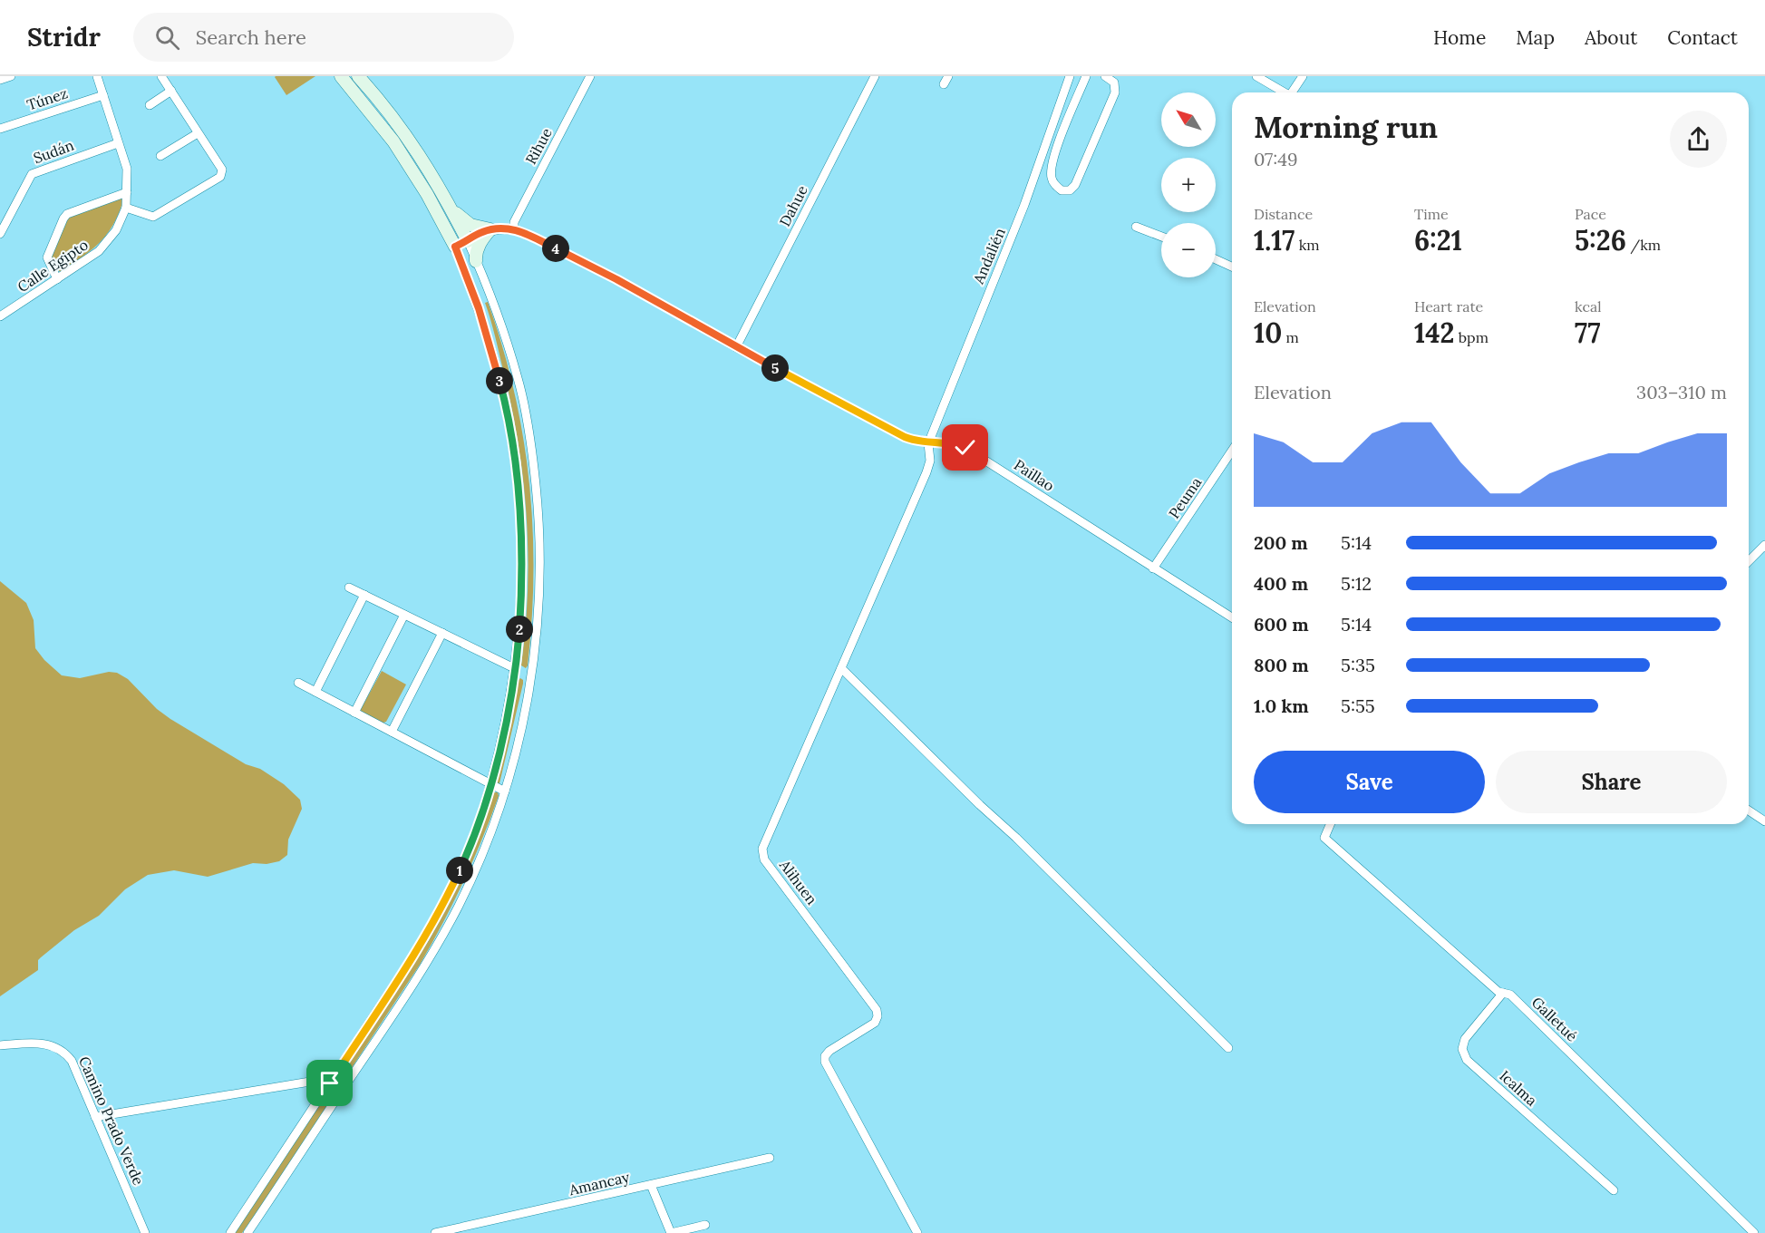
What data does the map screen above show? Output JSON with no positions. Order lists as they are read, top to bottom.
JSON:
{
  "streets": {
    "street": [
      "Túnez",
      "Rihue",
      "Sudán",
      "Dahue",
      "Andalién",
      "Calle Egipto",
      "Paillao",
      "Peuma",
      "Alihuen",
      "Galletué",
      "Icalma",
      "Camino Prado Verde",
      "Amancay"
    ]
  },
  "crossings": [
    ["Túnez", "Calle Egipto"],
    ["Rihue", "Paillao"],
    ["Sudán", "Calle Egipto"],
    ["Dahue", "Paillao"],
    ["Andalién", "Paillao"],
    ["Andalién", "Alihuen"],
    ["Paillao", "Peuma"],
    ["Paillao", "Alihuen"],
    ["Galletué", "Icalma"]
  ],
  "north": "top left",
  "page": {
    "header": "Stridr",
    "search": "Search here",
    "nav": [
      "Home",
      "Map",
      "About",
      "Contact"
    ],
    "map_buttons": ["+", "−"],
    "heading": ["Morning run", "07:49"],
    "stats": [
      ["Distance", "1.17 km"],
      ["Time", "6:21"],
      ["Pace", "5:26 /km"],
      ["Elevation", "10 m"],
      ["Heart rate", "142 bpm"],
      ["kcal", "77"]
    ],
    "pins": [
      "4",
      "5",
      "3",
      "2",
      "1"
    ],
    "chart": ["Elevation", "303–310 m"],
    "list": [
      {
        "name": "200 m",
        "note": "5:14"
      },
      {
        "name": "400 m",
        "note": "5:12"
      },
      {
        "name": "600 m",
        "note": "5:14"
      },
      {
        "name": "800 m",
        "note": "5:35"
      },
      {
        "name": "1.0 km",
        "note": "5:55"
      }
    ],
    "buttons": ["Save", "Share"]
  }
}
